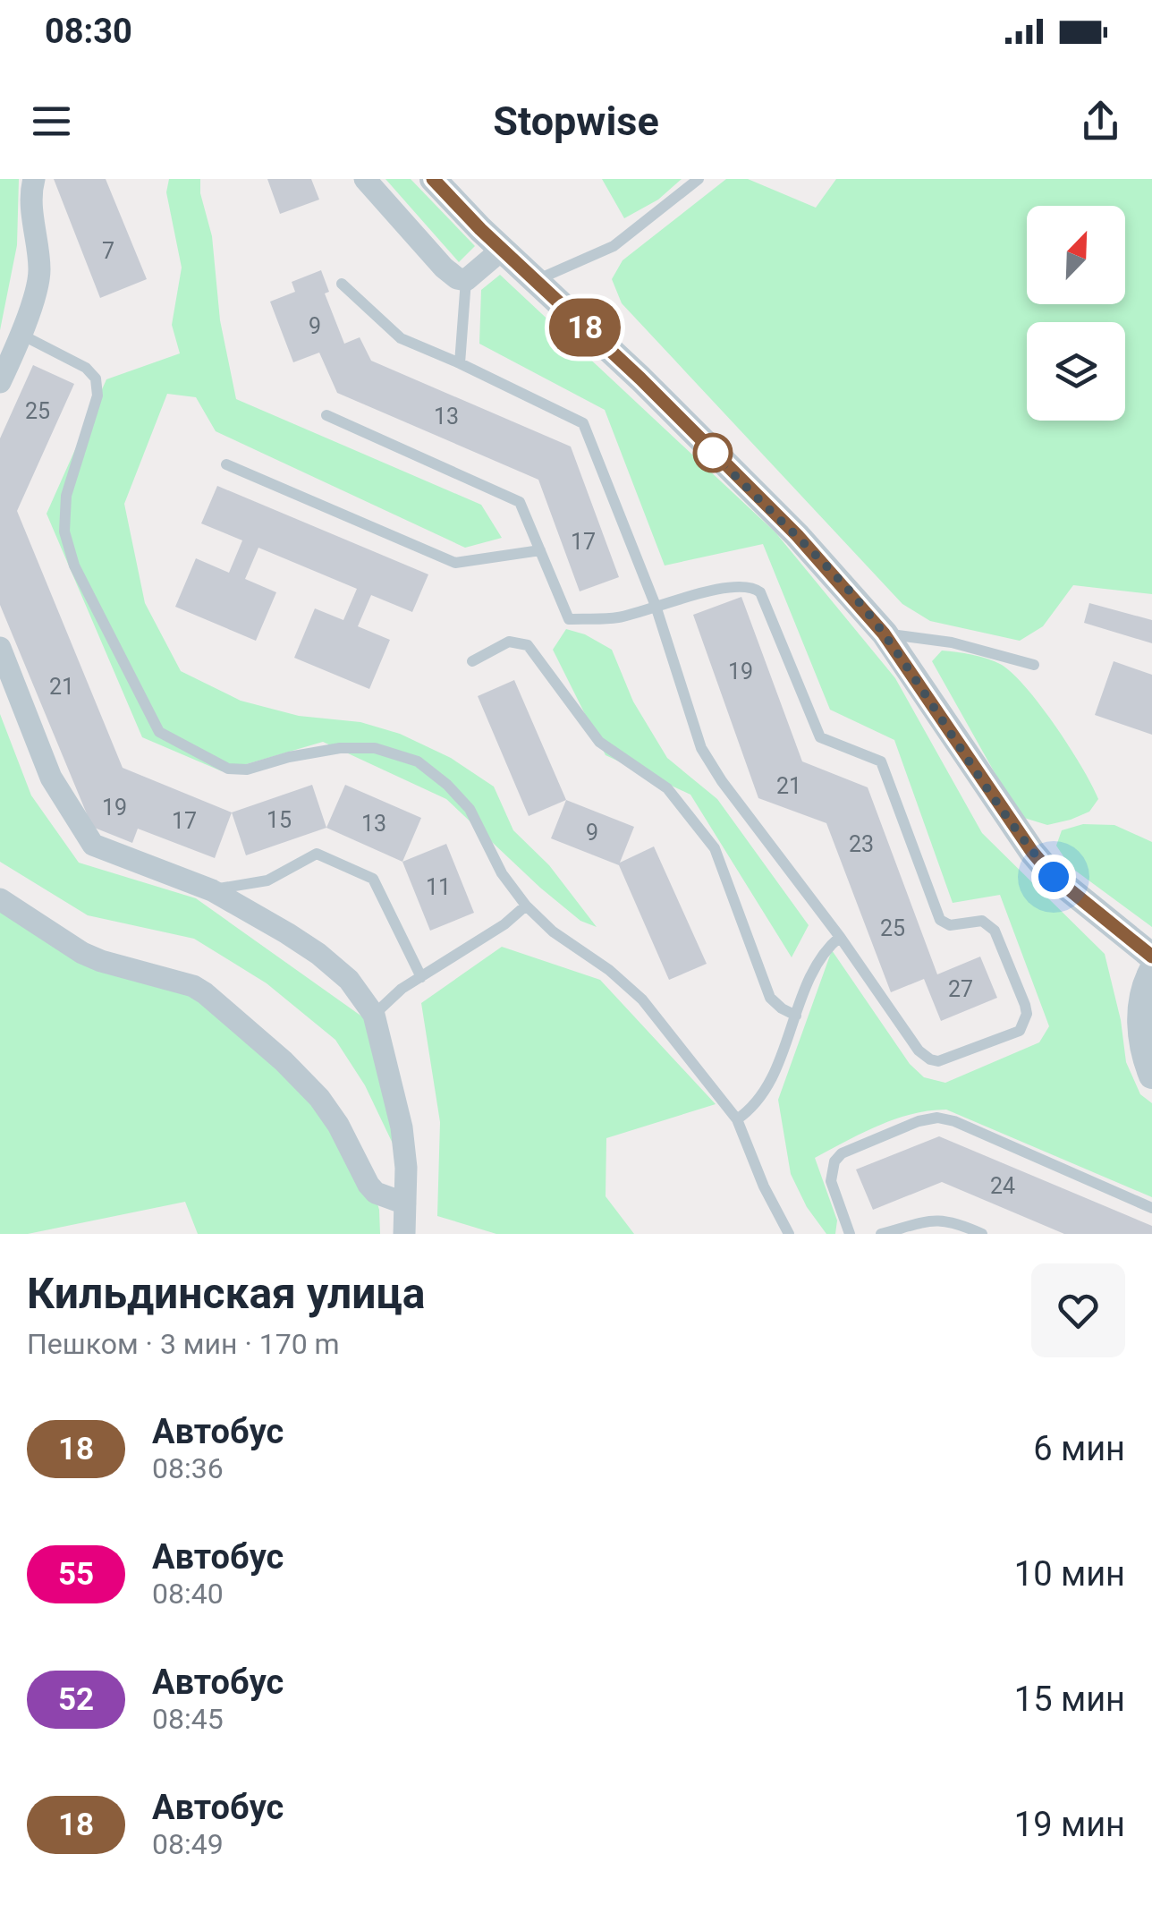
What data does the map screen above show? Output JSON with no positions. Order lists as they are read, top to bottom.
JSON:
{
  "lines": ["bus line 18"],
  "house_numbers": [
    "7",
    "9",
    "25",
    "13",
    "17",
    "19",
    "21",
    "21",
    "19",
    "15",
    "17",
    "13",
    "9",
    "23",
    "11",
    "25",
    "27",
    "24"
  ],
  "north": "top right",
  "page": {
    "status": "08:30",
    "header": "Stopwise",
    "on_map": "18",
    "heading": ["Кильдинская улица", "Пешком · 3 мин · 170 m"],
    "list": [
      {
        "mark": "18",
        "name": "Автобус",
        "note": "08:36",
        "value": "6 мин"
      },
      {
        "mark": "55",
        "name": "Автобус",
        "note": "08:40",
        "value": "10 мин"
      },
      {
        "mark": "52",
        "name": "Автобус",
        "note": "08:45",
        "value": "15 мин"
      },
      {
        "mark": "18",
        "name": "Автобус",
        "note": "08:49",
        "value": "19 мин"
      }
    ]
  }
}
